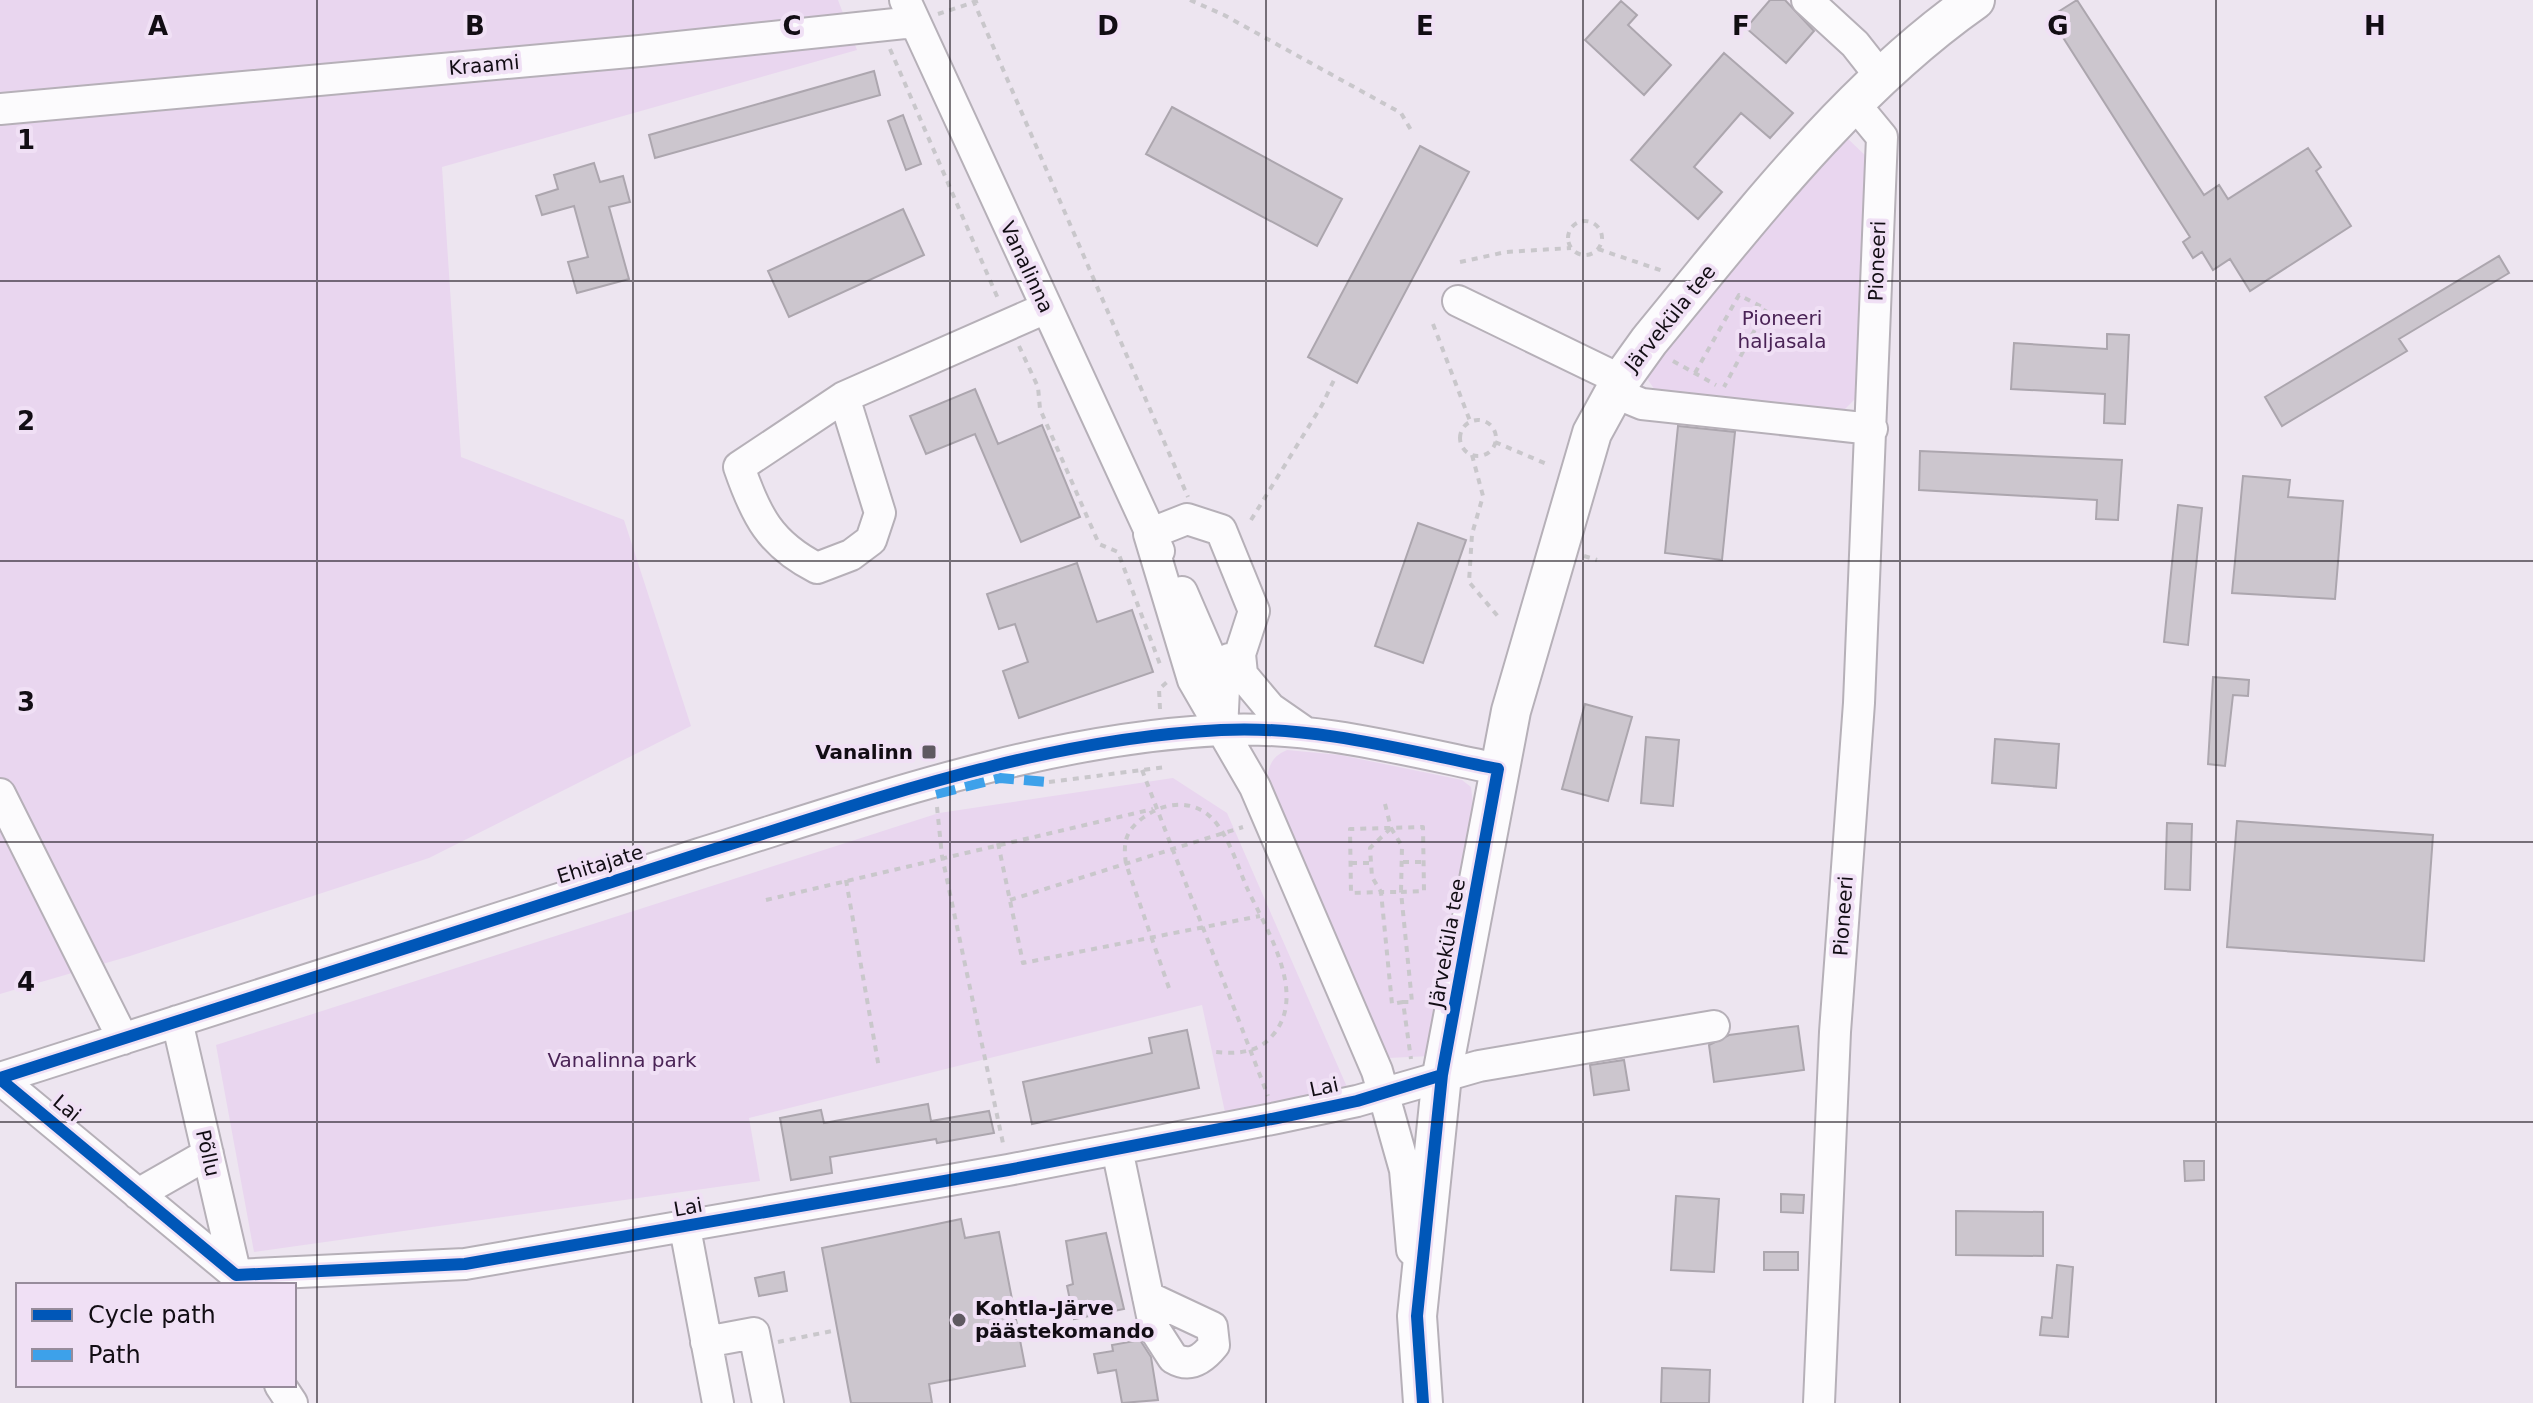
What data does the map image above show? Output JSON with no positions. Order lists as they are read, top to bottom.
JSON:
{
  "streets": {
    "main road": ["Järveküla tee"],
    "street": [
      "Kraami",
      "Pioneeri",
      "Vanalinna",
      "Ehitajate",
      "Lai",
      "Põllu"
    ]
  },
  "crossings": [
    ["Kraami", "Vanalinna"],
    ["Pioneeri", "Järveküla tee"],
    ["Vanalinna", "Järveküla tee"],
    ["Vanalinna", "Ehitajate"],
    ["Järveküla tee", "Ehitajate"],
    ["Järveküla tee", "Lai"],
    ["Ehitajate", "Lai"],
    ["Ehitajate", "Põllu"],
    ["Lai", "Põllu"]
  ],
  "parks": ["Pioneeri haljasala", "Vanalinna park"],
  "places": {
    "transit": ["Vanalinn"],
    "other": ["Kohtla-Järve päästekomando"]
  },
  "legend": ["Cycle path", "Path"],
  "grid": {
    "columns": [
      "A",
      "B",
      "C",
      "D",
      "E",
      "F",
      "G",
      "H"
    ],
    "rows": [
      "1",
      "2",
      "3",
      "4"
    ]
  }
}
